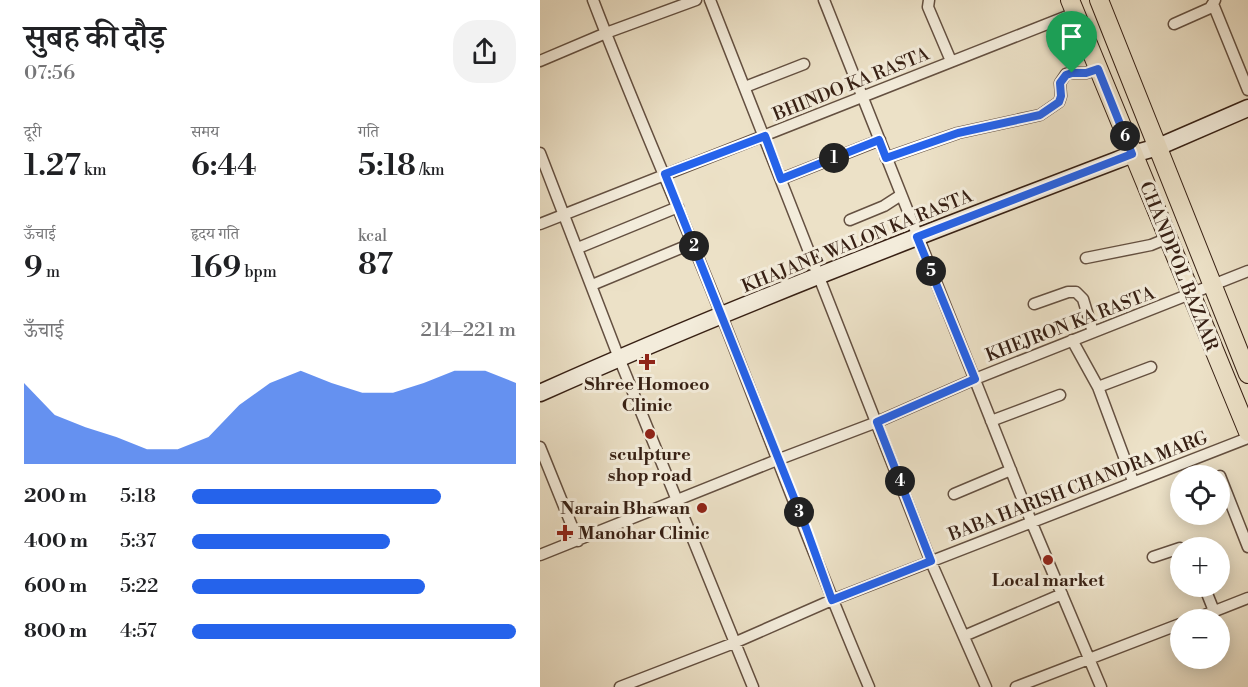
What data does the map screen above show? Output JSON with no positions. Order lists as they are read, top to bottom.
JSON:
{
  "streets": {
    "main road": ["CHANDPOL BAZAAR"],
    "street": [
      "BHINDO KA RASTA",
      "KHAJANE WALON KA RASTA",
      "KHEJRON KA RASTA",
      "BABA HARISH CHANDRA MARG"
    ]
  },
  "crossings": [
    ["BHINDO KA RASTA", "CHANDPOL BAZAAR"],
    ["KHAJANE WALON KA RASTA", "CHANDPOL BAZAAR"],
    ["CHANDPOL BAZAAR", "KHEJRON KA RASTA"]
  ],
  "places": {
    "health": ["Shree Homoeo Clinic", "Manohar Clinic"],
    "other": ["sculpture shop road", "Narain Bhawan", "Local market"]
  },
  "page": {
    "heading": ["सुबह की दौड़", "07:56"],
    "stats": [
      ["दूरी", "1.27 km"],
      ["समय", "6:44"],
      ["गति", "5:18 /km"],
      ["ऊँचाई", "9 m"],
      ["हृदय गति", "169 bpm"],
      ["kcal", "87"]
    ],
    "pins": [
      "6",
      "1",
      "2",
      "5",
      "4",
      "3"
    ],
    "chart": ["ऊँचाई", "214–221 m"],
    "map_buttons": ["+", "−"],
    "list": [
      {
        "name": "200 m",
        "note": "5:18"
      },
      {
        "name": "400 m",
        "note": "5:37"
      },
      {
        "name": "600 m",
        "note": "5:22"
      },
      {
        "name": "800 m",
        "note": "4:57"
      }
    ]
  }
}
